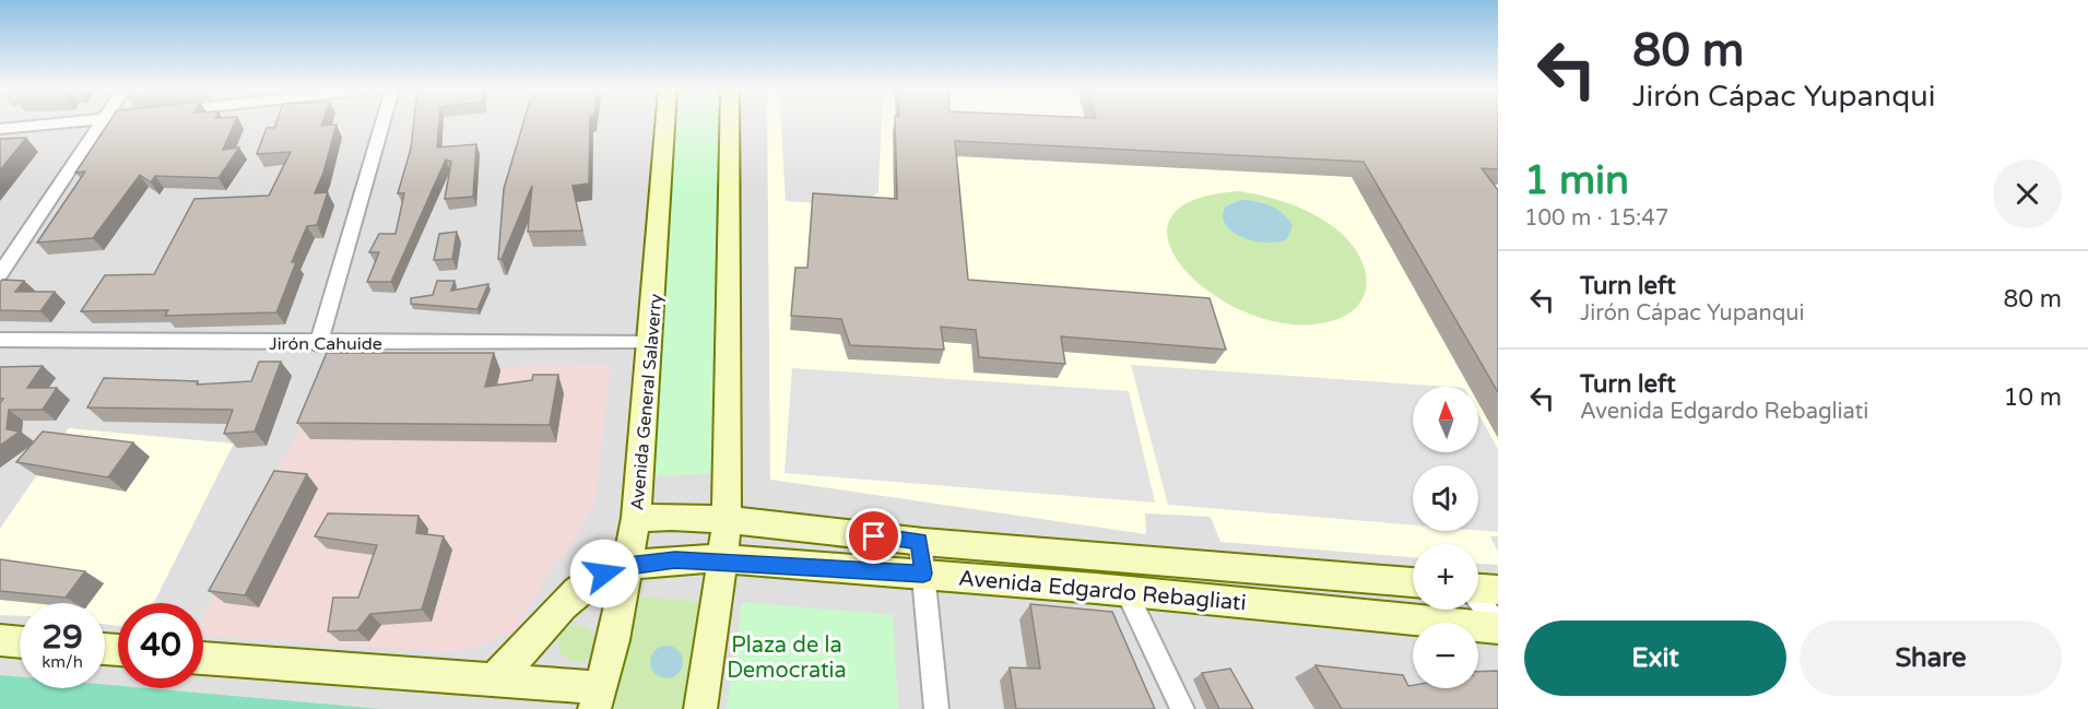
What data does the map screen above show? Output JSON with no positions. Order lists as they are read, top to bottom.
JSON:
{
  "streets": {
    "street": ["Jirón Cahuide", "Avenida General Salaverry", "Avenida Edgardo Rebagliati"]
  },
  "crossings": [
    ["Jirón Cahuide", "Avenida General Salaverry"],
    ["Avenida General Salaverry", "Avenida Edgardo Rebagliati"]
  ],
  "parks": ["Plaza de la Democratia"],
  "north": "top",
  "page": {
    "turn": ["80 m", "Jirón Cápac Yupanqui"],
    "heading": ["1 min", "100 m · 15:47"],
    "list": [
      {
        "name": "Turn left",
        "note": "Jirón Cápac Yupanqui",
        "value": "80 m"
      },
      {
        "name": "Turn left",
        "note": "Avenida Edgardo Rebagliati",
        "value": "10 m"
      }
    ],
    "map_buttons": ["+", "−"],
    "speed": "29 km/h",
    "limit": "40",
    "buttons": ["Exit", "Share"]
  }
}
